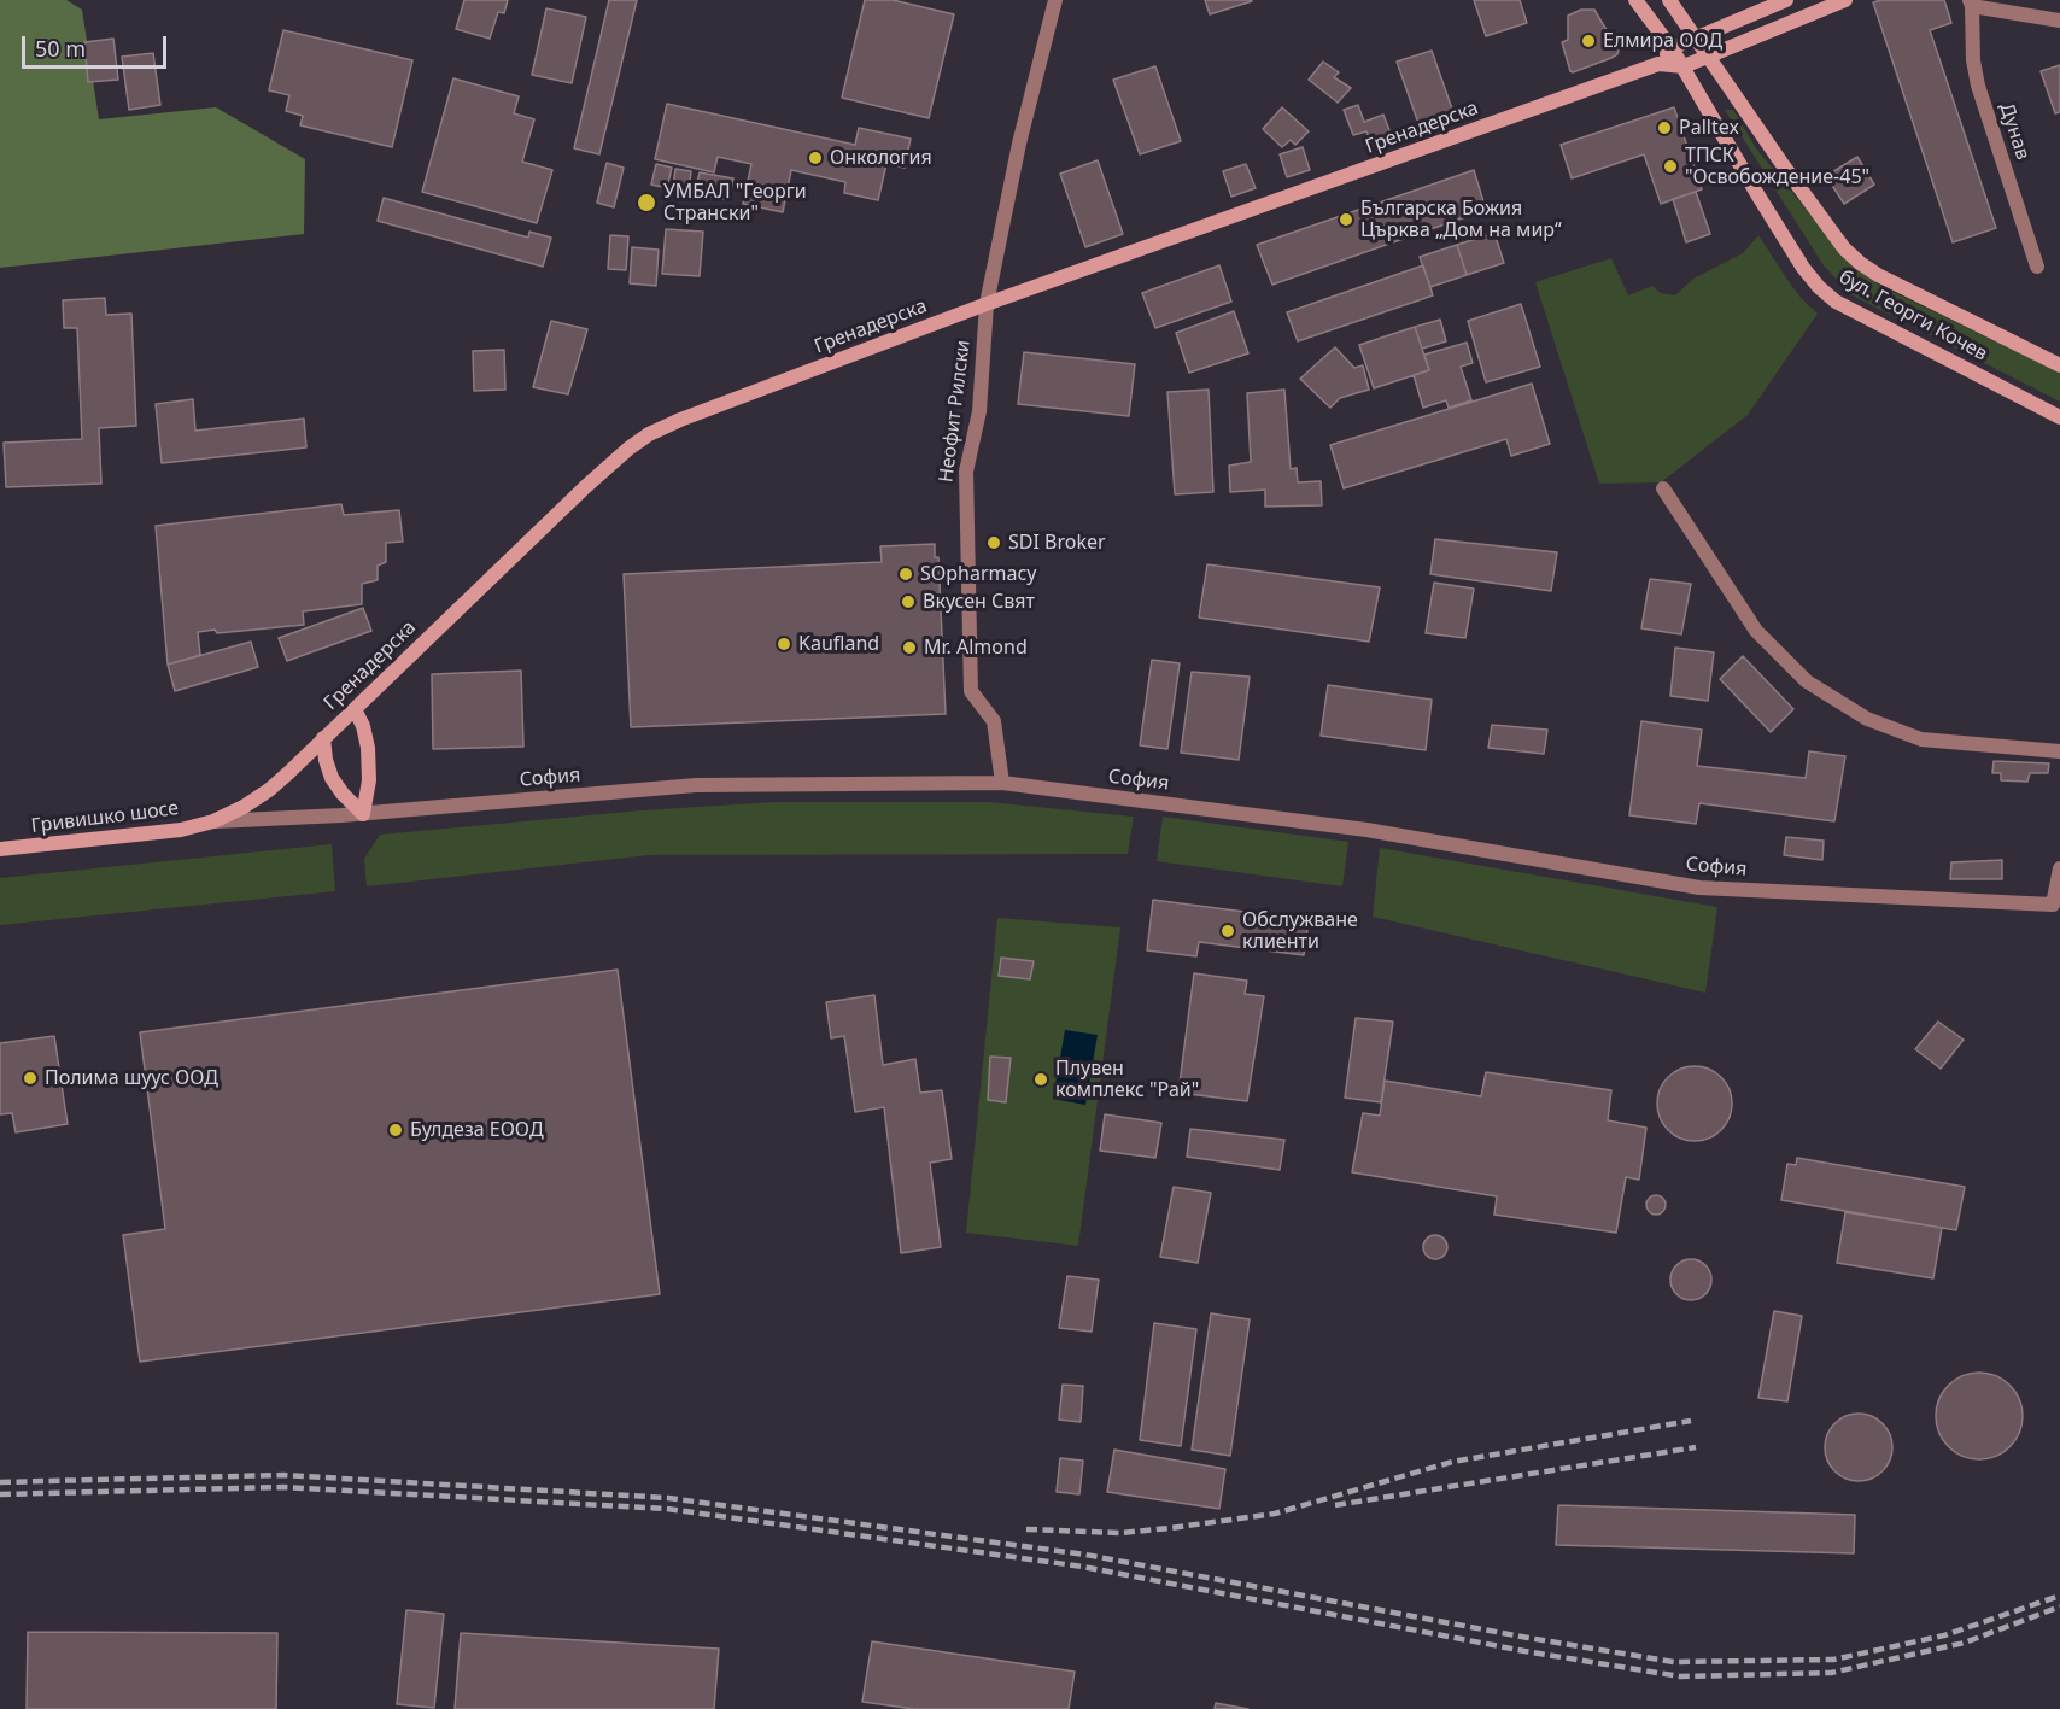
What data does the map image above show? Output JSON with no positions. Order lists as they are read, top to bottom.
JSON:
{
  "streets": {
    "street": [
      "Гренадерска",
      "Дунав",
      "бул. Георги Кочев",
      "Неофит Рилски",
      "София",
      "Гривишко шосе"
    ]
  },
  "crossings": [
    ["Гренадерска", "бул. Георги Кочев"],
    ["Гренадерска", "Неофит Рилски"],
    ["Гренадерска", "София"],
    ["Гренадерска", "Гривишко шосе"],
    ["Неофит Рилски", "София"],
    ["София", "Гривишко шосе"]
  ],
  "places": [
    "Елмира ООД",
    "Palltex",
    "Онкология",
    "ТПСК \"Освобождение-45\"",
    "УМБАЛ \"Георги Странски\"",
    "Българска Божия Църква „Дом на мир“",
    "SDI Broker",
    "SOpharmacy",
    "Вкусен Свят",
    "Kaufland",
    "Mr. Almond",
    "Обслужване клиенти",
    "Полима шуус ООД",
    "Плувен комплекс \"Рай\"",
    "Булдеза ЕООД"
  ],
  "scale_bar": "50 m"
}
